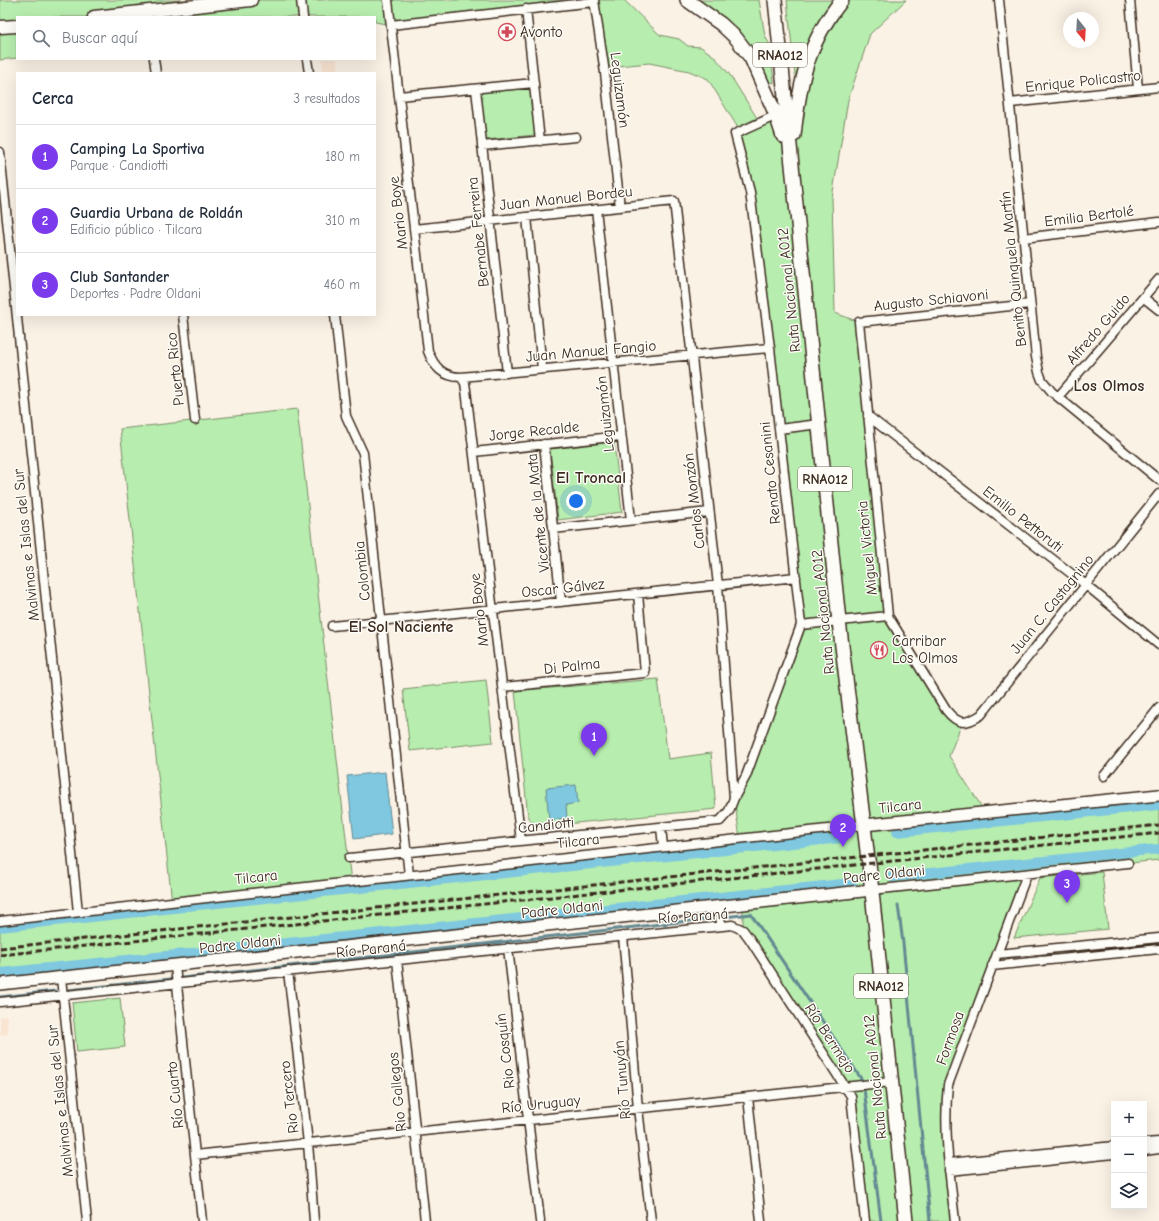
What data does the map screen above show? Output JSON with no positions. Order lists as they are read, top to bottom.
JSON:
{
  "streets": {
    "highway": ["RNA012", "Ruta Nacional A012"],
    "main road": ["Tilcara", "Padre Oldani"],
    "street": [
      "Enrique Policastro",
      "Leguizamón",
      "Juan Manuel Bordeu",
      "Mario Boye",
      "Emilia Bertolé",
      "Bernabe Ferreira",
      "Benito Quinquela Martín",
      "Augusto Schiavoni",
      "Alfredo Guido",
      "Juan Manuel Fangio",
      "Puerto Rico",
      "Jorge Recalde",
      "Renato Cesanini",
      "Carlos Monzón",
      "Vicente de la Mata",
      "Emilio Pettoruti",
      "Malvinas e Islas del Sur",
      "Miguel Victoria",
      "Colombia",
      "Oscar Gálvez",
      "Juan C. Castagnino",
      "Di Palma",
      "Candiotti",
      "Río Paraná",
      "Río Bermejo",
      "Formosa",
      "Rio Cosquín",
      "Río Tunuyán",
      "Rio Gallegos",
      "Río Cuarto",
      "Rio Tercero",
      "Río Uruguay"
    ]
  },
  "crossings": [
    ["RNA012", "Renato Cesanini"],
    ["Enrique Policastro", "Benito Quinquela Martín"],
    ["Leguizamón", "Juan Manuel Bordeu"],
    ["Leguizamón", "Juan Manuel Fangio"],
    ["Leguizamón", "Jorge Recalde"],
    ["Juan Manuel Bordeu", "Mario Boye"],
    ["Juan Manuel Bordeu", "Bernabe Ferreira"],
    ["Juan Manuel Bordeu", "Carlos Monzón"],
    ["Mario Boye", "Juan Manuel Fangio"],
    ["Mario Boye", "Jorge Recalde"],
    ["Mario Boye", "Oscar Gálvez"],
    ["Mario Boye", "Di Palma"],
    ["Mario Boye", "Candiotti"],
    ["Emilia Bertolé", "Benito Quinquela Martín"],
    ["Bernabe Ferreira", "Juan Manuel Fangio"],
    ["Benito Quinquela Martín", "Augusto Schiavoni"],
    ["Benito Quinquela Martín", "Alfredo Guido"],
    ["Ruta Nacional A012", "Tilcara"],
    ["Ruta Nacional A012", "Padre Oldani"],
    ["Ruta Nacional A012", "Río Uruguay"],
    ["Augusto Schiavoni", "Miguel Victoria"],
    ["Juan Manuel Fangio", "Renato Cesanini"],
    ["Juan Manuel Fangio", "Carlos Monzón"],
    ["Jorge Recalde", "Vicente de la Mata"],
    ["Renato Cesanini", "Carlos Monzón"],
    ["Renato Cesanini", "Oscar Gálvez"],
    ["Renato Cesanini", "Candiotti"],
    ["Carlos Monzón", "Oscar Gálvez"],
    ["Carlos Monzón", "Candiotti"],
    ["Vicente de la Mata", "Oscar Gálvez"],
    ["Emilio Pettoruti", "Miguel Victoria"],
    ["Emilio Pettoruti", "Juan C. Castagnino"],
    ["Malvinas e Islas del Sur", "Tilcara"],
    ["Malvinas e Islas del Sur", "Padre Oldani"],
    ["Malvinas e Islas del Sur", "Río Paraná"],
    ["Miguel Victoria", "Juan C. Castagnino"],
    ["Colombia", "Oscar Gálvez"],
    ["Colombia", "Tilcara"],
    ["Colombia", "Candiotti"],
    ["Oscar Gálvez", "Di Palma"],
    ["Padre Oldani", "Formosa"],
    ["Padre Oldani", "Río Cuarto"],
    ["Río Paraná", "Río Bermejo"],
    ["Río Paraná", "Rio Cosquín"],
    ["Río Paraná", "Río Tunuyán"],
    ["Río Paraná", "Rio Gallegos"],
    ["Río Paraná", "Río Cuarto"],
    ["Río Paraná", "Rio Tercero"],
    ["Río Bermejo", "Río Uruguay"],
    ["Rio Cosquín", "Río Uruguay"],
    ["Río Tunuyán", "Río Uruguay"],
    ["Rio Gallegos", "Río Uruguay"],
    ["Río Cuarto", "Río Uruguay"],
    ["Rio Tercero", "Río Uruguay"]
  ],
  "districts": ["Los Olmos", "El Troncal", "El Sol Naciente"],
  "places": {
    "pharmacy": ["Avonto"],
    "restaurant": ["Carribar Los Olmos"]
  },
  "north": "bottom",
  "page": {
    "search": "Buscar aquí",
    "heading": ["Cerca", "3 resultados"],
    "list": [
      {
        "mark": "1",
        "name": "Camping La Sportiva",
        "note": "Parque · Candiotti",
        "value": "180 m"
      },
      {
        "mark": "2",
        "name": "Guardia Urbana de Roldán",
        "note": "Edificio público · Tilcara",
        "value": "310 m"
      },
      {
        "mark": "3",
        "name": "Club Santander",
        "note": "Deportes · Padre Oldani",
        "value": "460 m"
      }
    ],
    "pins": ["1", "2", "3"],
    "map_buttons": ["+", "−"]
  }
}
